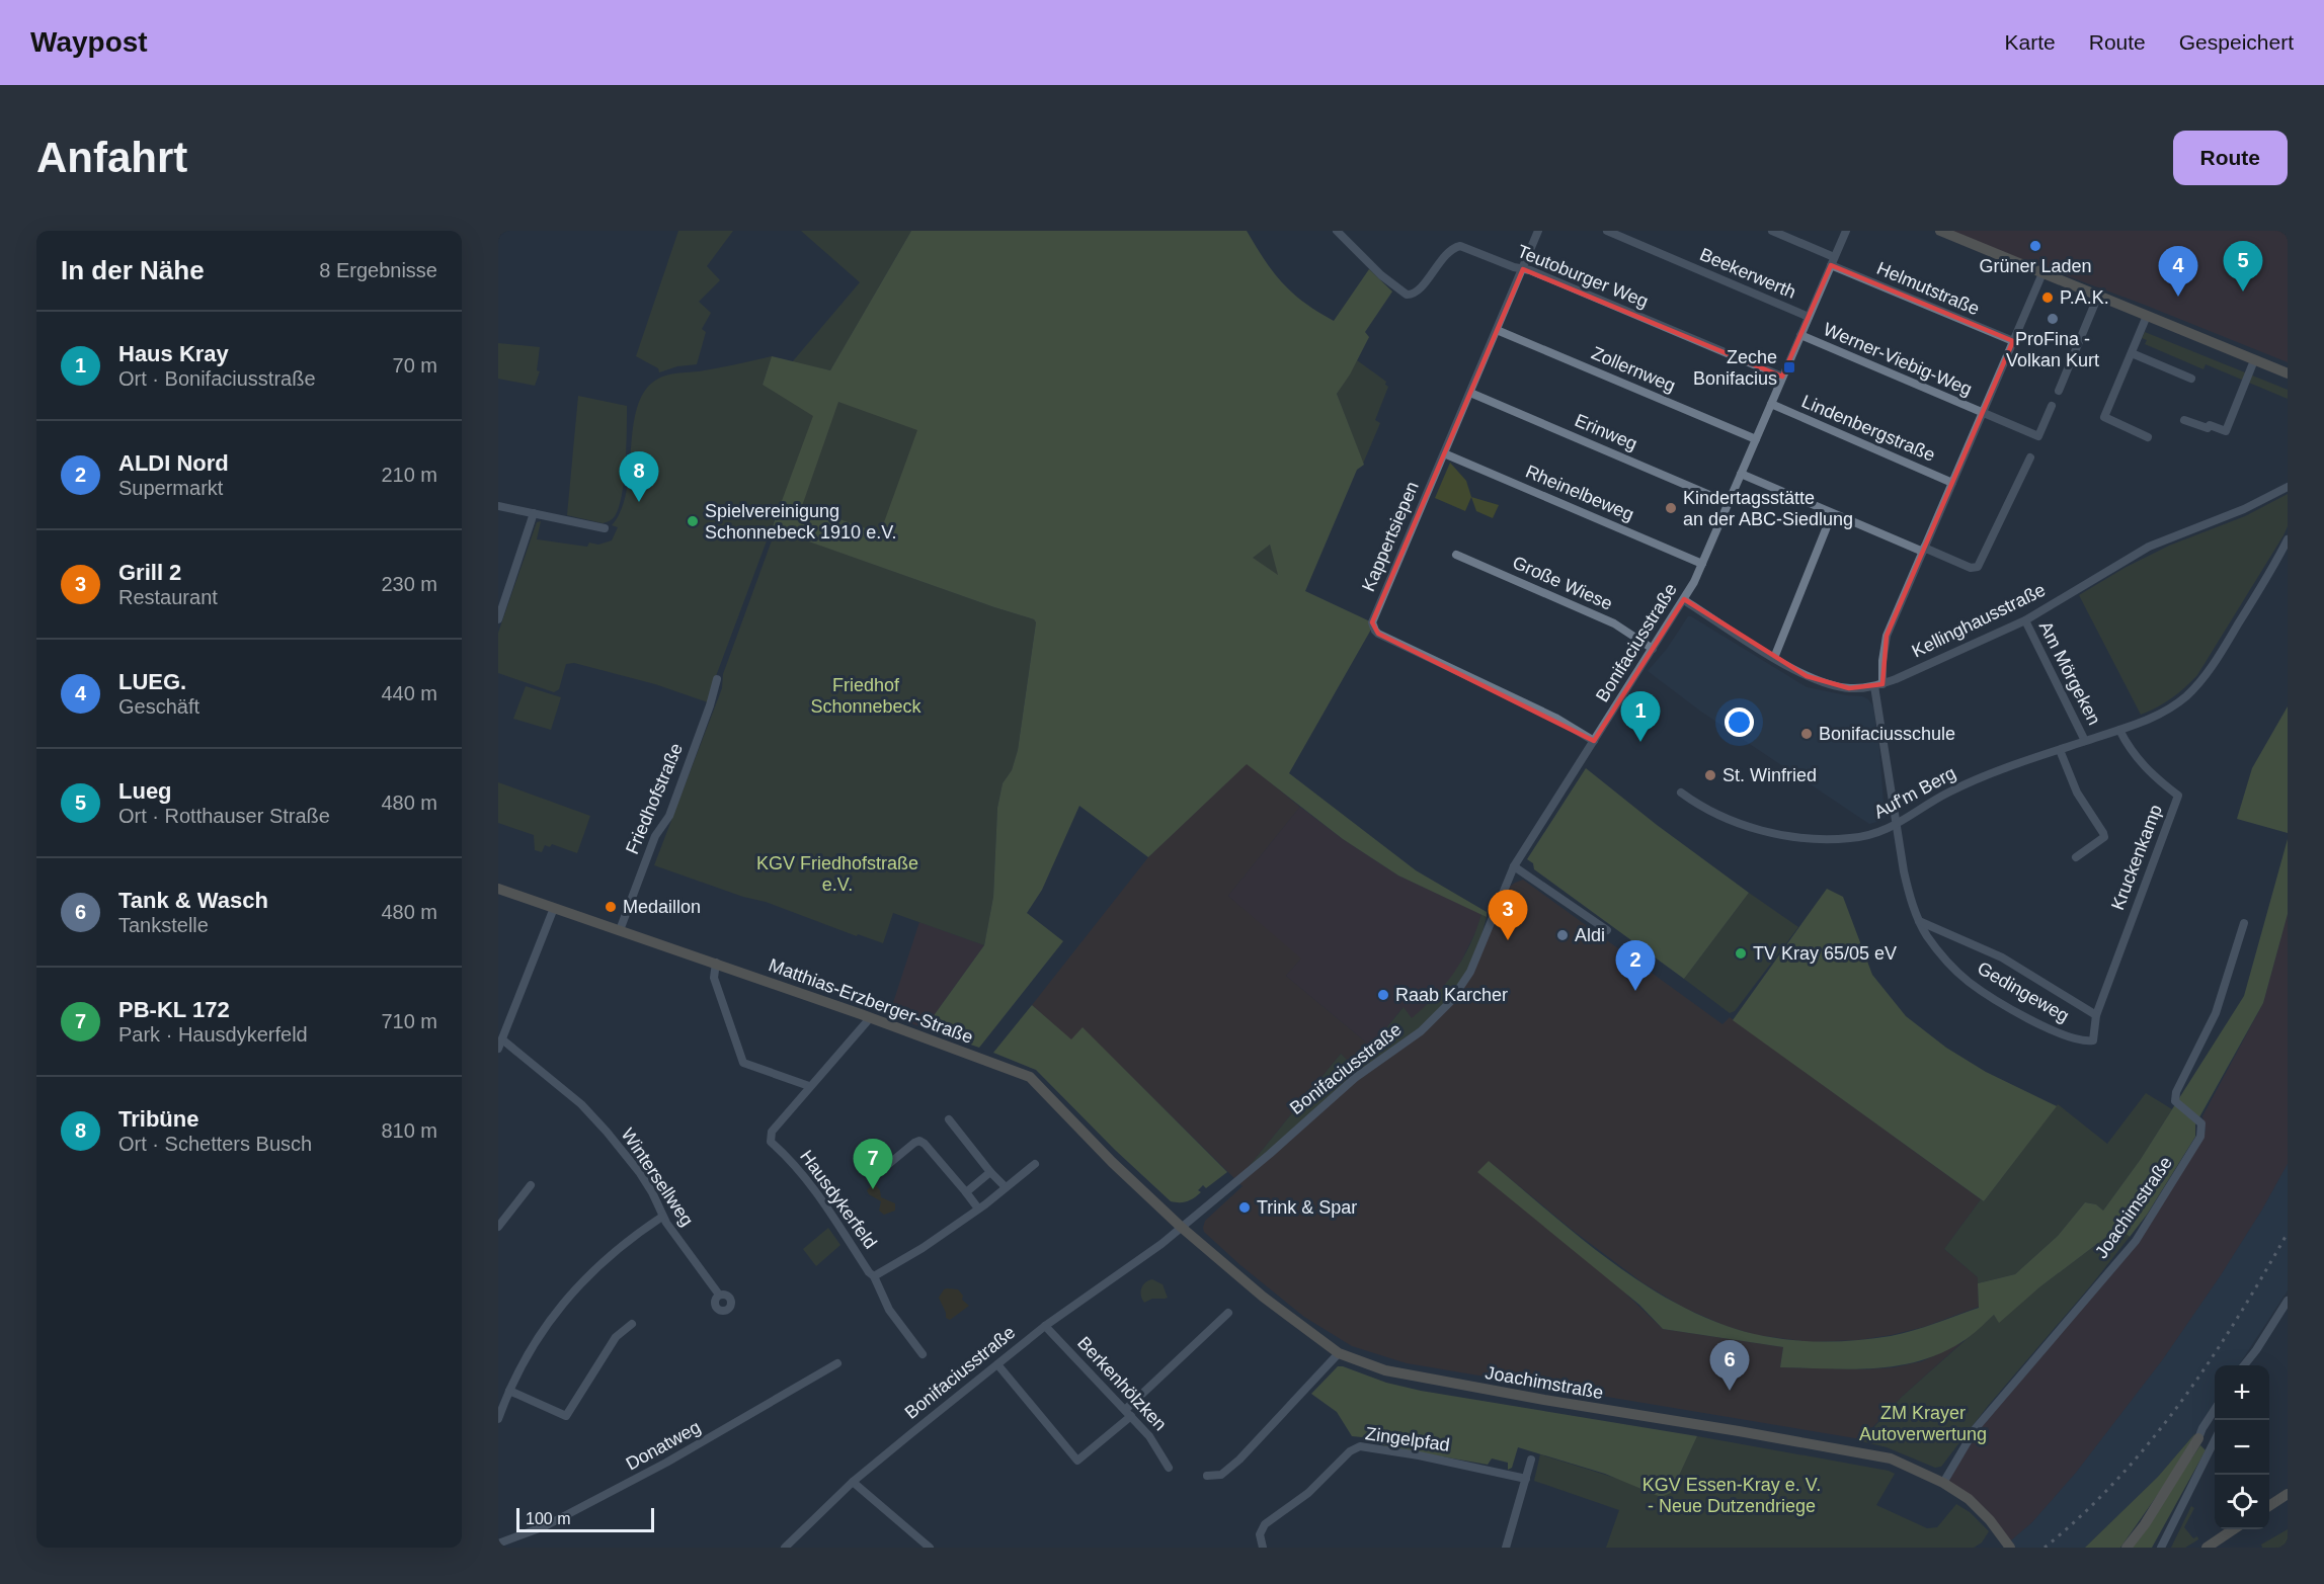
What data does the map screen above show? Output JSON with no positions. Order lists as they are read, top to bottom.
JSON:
{
  "streets": {
    "street": [
      "Beekerwerth",
      "Teutoburger Weg",
      "Helmutstraße",
      "Werner-Viebig-Weg",
      "Zollernweg",
      "Lindenbergstraße",
      "Erinweg",
      "Rheinelbeweg",
      "Kappertsiepen",
      "Große Wiese",
      "Kellinghausstraße",
      "Bonifaciusstraße",
      "Am Mörgeken",
      "Auf'm Berg",
      "Friedhofstraße",
      "Kruckenkamp",
      "Gedingeweg",
      "Matthias-Erzberger-Straße",
      "Wintersellweg",
      "Hausdykerfeld",
      "Joachimstraße",
      "Berkenhölzken",
      "Zingelpfad",
      "Donatweg"
    ]
  },
  "crossings": [
    ["Beekerwerth", "Bonifaciusstraße"],
    ["Teutoburger Weg", "Kappertsiepen"],
    ["Teutoburger Weg", "Bonifaciusstraße"],
    ["Helmutstraße", "Bonifaciusstraße"],
    ["Helmutstraße", "Gedingeweg"],
    ["Werner-Viebig-Weg", "Bonifaciusstraße"],
    ["Werner-Viebig-Weg", "Gedingeweg"],
    ["Zollernweg", "Kappertsiepen"],
    ["Zollernweg", "Bonifaciusstraße"],
    ["Lindenbergstraße", "Bonifaciusstraße"],
    ["Lindenbergstraße", "Gedingeweg"],
    ["Erinweg", "Kappertsiepen"],
    ["Erinweg", "Bonifaciusstraße"],
    ["Rheinelbeweg", "Kappertsiepen"],
    ["Rheinelbeweg", "Bonifaciusstraße"],
    ["Kappertsiepen", "Bonifaciusstraße"],
    ["Große Wiese", "Bonifaciusstraße"],
    ["Kellinghausstraße", "Bonifaciusstraße"],
    ["Kellinghausstraße", "Am Mörgeken"],
    ["Kellinghausstraße", "Gedingeweg"],
    ["Bonifaciusstraße", "Matthias-Erzberger-Straße"],
    ["Bonifaciusstraße", "Joachimstraße"],
    ["Bonifaciusstraße", "Berkenhölzken"],
    ["Am Mörgeken", "Auf'm Berg"],
    ["Auf'm Berg", "Kruckenkamp"],
    ["Auf'm Berg", "Gedingeweg"],
    ["Friedhofstraße", "Matthias-Erzberger-Straße"],
    ["Kruckenkamp", "Gedingeweg"],
    ["Matthias-Erzberger-Straße", "Hausdykerfeld"],
    ["Matthias-Erzberger-Straße", "Joachimstraße"]
  ],
  "parks": [
    "Friedhof Schonnebeck",
    "KGV Friedhofstraße e.V.",
    "ZM Krayer Autoverwertung",
    "KGV Essen-Kray e. V. - Neue Dutzendriege"
  ],
  "places": {
    "other": [
      "Grüner Laden",
      "P.A.K.",
      "ProFina - Volkan Kurt",
      "Kindertagsstätte an der ABC-Siedlung",
      "Spielvereinigung Schonnebeck 1910 e.V.",
      "Bonifaciusschule",
      "St. Winfried",
      "Medaillon",
      "Aldi",
      "TV Kray 65/05 eV",
      "Raab Karcher",
      "Trink & Spar"
    ],
    "transit": ["Zeche Bonifacius"]
  },
  "scale_bar": "100 m",
  "page": {
    "header": "Waypost",
    "nav": ["Karte", "Route", "Gespeichert"],
    "buttons": "Route",
    "title": "Anfahrt",
    "heading": ["In der Nähe", "8 Ergebnisse"],
    "pins": [
      "5",
      "4",
      "8",
      "1",
      "3",
      "2",
      "7",
      "6"
    ],
    "list": [
      {
        "mark": "1",
        "name": "Haus Kray",
        "note": "Ort · Bonifaciusstraße",
        "value": "70 m"
      },
      {
        "mark": "2",
        "name": "ALDI Nord",
        "note": "Supermarkt",
        "value": "210 m"
      },
      {
        "mark": "3",
        "name": "Grill 2",
        "note": "Restaurant",
        "value": "230 m"
      },
      {
        "mark": "4",
        "name": "LUEG.",
        "note": "Geschäft",
        "value": "440 m"
      },
      {
        "mark": "5",
        "name": "Lueg",
        "note": "Ort · Rotthauser Straße",
        "value": "480 m"
      },
      {
        "mark": "6",
        "name": "Tank & Wasch",
        "note": "Tankstelle",
        "value": "480 m"
      },
      {
        "mark": "7",
        "name": "PB-KL 172",
        "note": "Park · Hausdykerfeld",
        "value": "710 m"
      },
      {
        "mark": "8",
        "name": "Tribüne",
        "note": "Ort · Schetters Busch",
        "value": "810 m"
      }
    ],
    "map_buttons": ["+", "−"],
    "scale": "100 m"
  }
}
